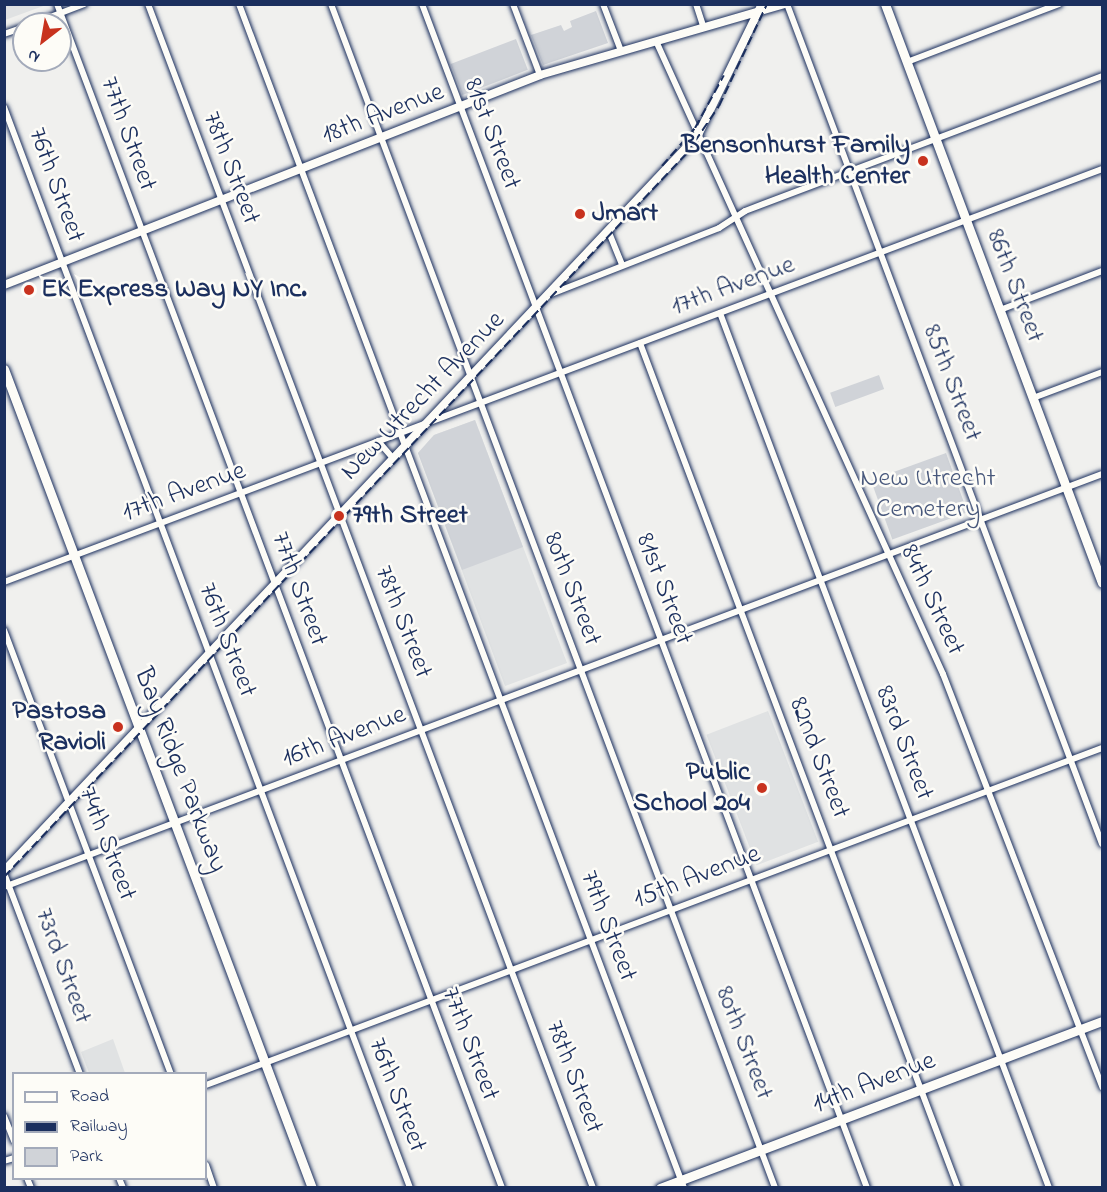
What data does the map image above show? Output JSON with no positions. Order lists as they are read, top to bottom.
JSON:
{
  "streets": {
    "main road": ["86th Street", "Bay Ridge Parkway", "14th Avenue"],
    "street": [
      "18th Avenue",
      "77th Street",
      "81st Street",
      "78th Street",
      "76th Street",
      "17th Avenue",
      "85th Street",
      "New Utrecht Avenue",
      "80th Street",
      "84th Street",
      "16th Avenue",
      "83rd Street",
      "82nd Street",
      "74th Street",
      "15th Avenue",
      "79th Street",
      "73rd Street"
    ]
  },
  "crossings": [
    ["18th Avenue", "77th Street"],
    ["18th Avenue", "81st Street"],
    ["18th Avenue", "78th Street"],
    ["18th Avenue", "76th Street"],
    ["18th Avenue", "85th Street"],
    ["18th Avenue", "New Utrecht Avenue"],
    ["18th Avenue", "80th Street"],
    ["18th Avenue", "84th Street"],
    ["18th Avenue", "79th Street"],
    ["77th Street", "17th Avenue"],
    ["77th Street", "New Utrecht Avenue"],
    ["77th Street", "16th Avenue"],
    ["77th Street", "15th Avenue"],
    ["81st Street", "17th Avenue"],
    ["81st Street", "New Utrecht Avenue"],
    ["81st Street", "16th Avenue"],
    ["81st Street", "15th Avenue"],
    ["81st Street", "14th Avenue"],
    ["78th Street", "17th Avenue"],
    ["78th Street", "New Utrecht Avenue"],
    ["78th Street", "16th Avenue"],
    ["78th Street", "15th Avenue"],
    ["76th Street", "17th Avenue"],
    ["76th Street", "New Utrecht Avenue"],
    ["76th Street", "16th Avenue"],
    ["76th Street", "15th Avenue"],
    ["17th Avenue", "86th Street"],
    ["17th Avenue", "85th Street"],
    ["17th Avenue", "New Utrecht Avenue"],
    ["17th Avenue", "80th Street"],
    ["17th Avenue", "84th Street"],
    ["17th Avenue", "83rd Street"],
    ["17th Avenue", "82nd Street"],
    ["17th Avenue", "Bay Ridge Parkway"],
    ["17th Avenue", "79th Street"],
    ["86th Street", "16th Avenue"],
    ["85th Street", "16th Avenue"],
    ["85th Street", "15th Avenue"],
    ["New Utrecht Avenue", "80th Street"],
    ["New Utrecht Avenue", "84th Street"],
    ["New Utrecht Avenue", "Bay Ridge Parkway"],
    ["New Utrecht Avenue", "74th Street"],
    ["New Utrecht Avenue", "79th Street"],
    ["New Utrecht Avenue", "73rd Street"],
    ["80th Street", "16th Avenue"],
    ["80th Street", "15th Avenue"],
    ["80th Street", "14th Avenue"],
    ["84th Street", "16th Avenue"],
    ["84th Street", "15th Avenue"],
    ["84th Street", "14th Avenue"],
    ["16th Avenue", "83rd Street"],
    ["16th Avenue", "82nd Street"],
    ["16th Avenue", "Bay Ridge Parkway"],
    ["16th Avenue", "74th Street"],
    ["16th Avenue", "79th Street"],
    ["16th Avenue", "73rd Street"],
    ["83rd Street", "15th Avenue"],
    ["83rd Street", "14th Avenue"],
    ["82nd Street", "15th Avenue"],
    ["82nd Street", "14th Avenue"],
    ["Bay Ridge Parkway", "15th Avenue"],
    ["15th Avenue", "79th Street"],
    ["79th Street", "14th Avenue"]
  ],
  "parks": ["New Utrecht Cemetery"],
  "places": [
    "Bensonhurst Family Health Center",
    "Jmart",
    "EK Express Way NY Inc.",
    "79th Street",
    "Pastosa Ravioli",
    "Public School 204"
  ],
  "legend": ["Road", "Railway", "Park"],
  "north": "bottom left"
}
